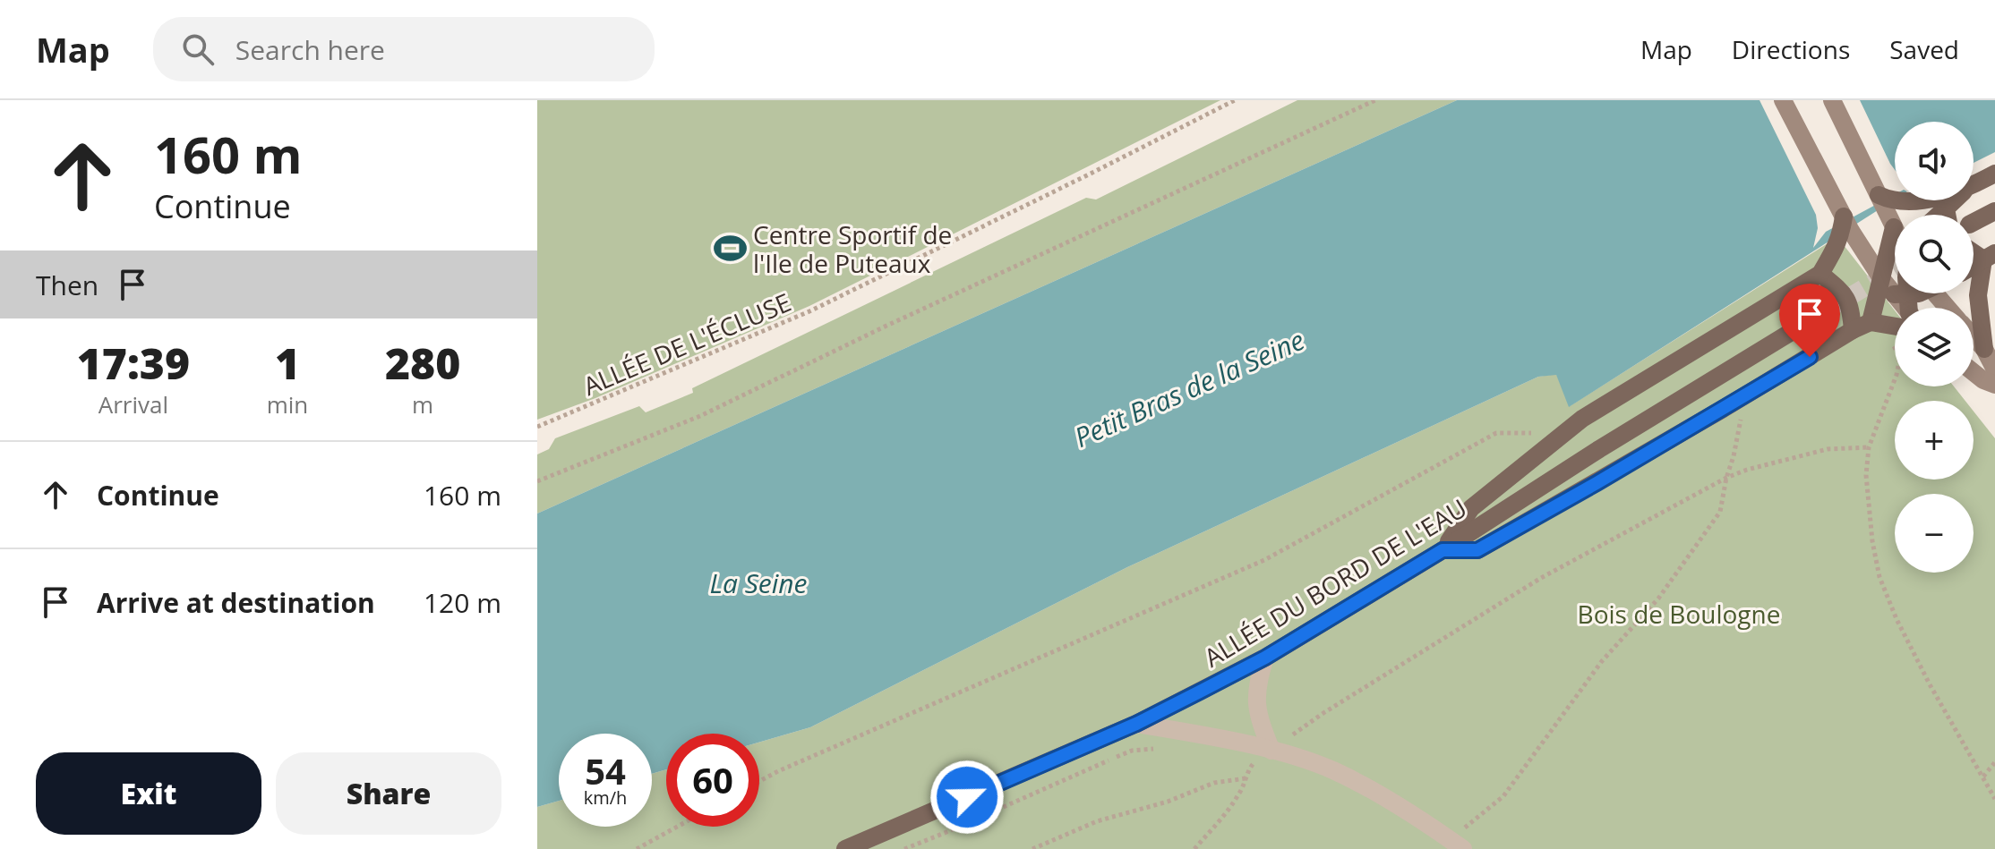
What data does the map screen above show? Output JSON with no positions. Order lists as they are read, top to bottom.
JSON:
{
  "streets": {
    "main road": ["ALLÉE DU BORD DE L'EAU"],
    "path": ["ALLÉE DE L'ÉCLUSE"]
  },
  "water": ["Petit Bras de la Seine", "La Seine"],
  "parks": ["Bois de Boulogne"],
  "places": {
    "sports": ["Centre Sportif de l'Ile de Puteaux"]
  },
  "page": {
    "header": "Map",
    "search": "Search here",
    "nav": ["Map", "Directions", "Saved"],
    "turn": ["160 m", "Continue"],
    "map_buttons": ["+", "−"],
    "then": "Then",
    "eta": [
      "17:39",
      "Arrival",
      "1",
      "min",
      "280",
      "m"
    ],
    "list": [
      {
        "name": "Continue",
        "value": "160 m"
      },
      {
        "name": "Arrive at destination",
        "value": "120 m"
      }
    ],
    "speed": "54 km/h",
    "limit": "60",
    "buttons": ["Exit", "Share"]
  }
}
